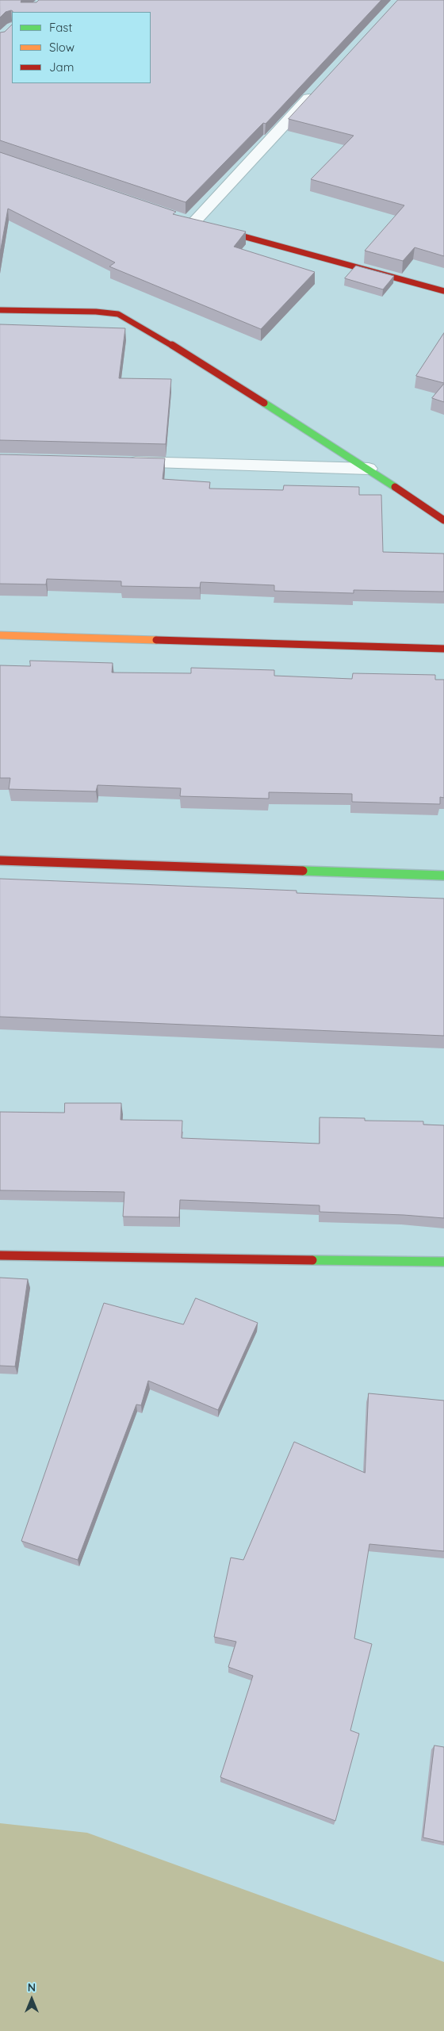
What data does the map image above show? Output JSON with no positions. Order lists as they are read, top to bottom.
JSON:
{
  "legend": ["Fast", "Slow", "Jam"],
  "north": "top"
}
